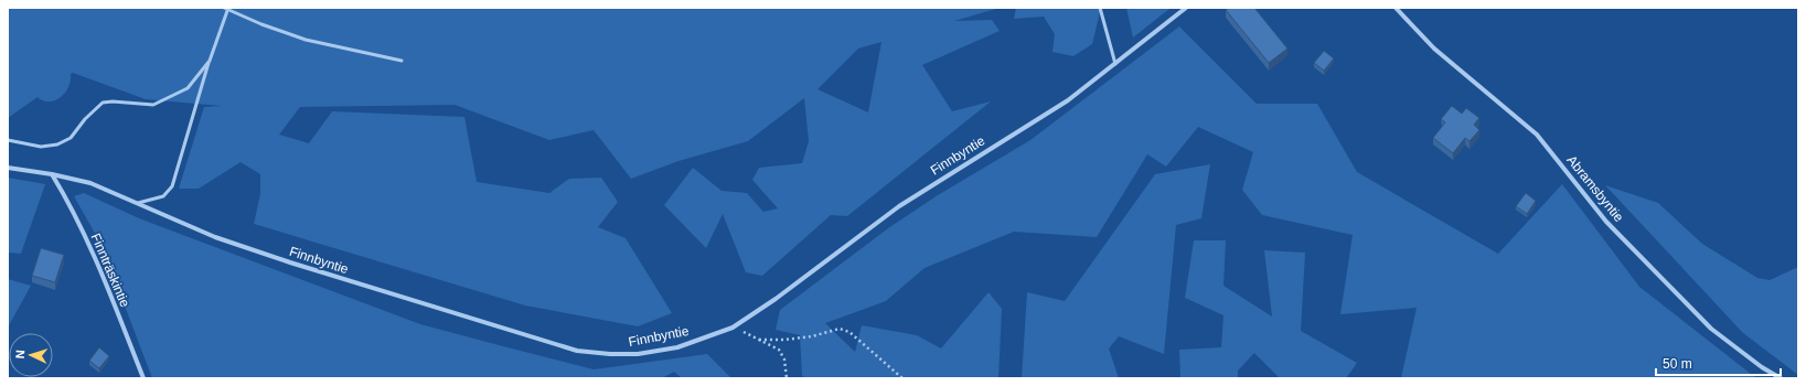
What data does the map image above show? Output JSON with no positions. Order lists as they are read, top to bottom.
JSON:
{
  "streets": {
    "street": ["Finnbyntie", "Abramsbyntie", "Finnträskintie"]
  },
  "crossings": [
    ["Finnbyntie", "Finnträskintie"]
  ],
  "scale_bar": "50 m",
  "north": "left"
}
